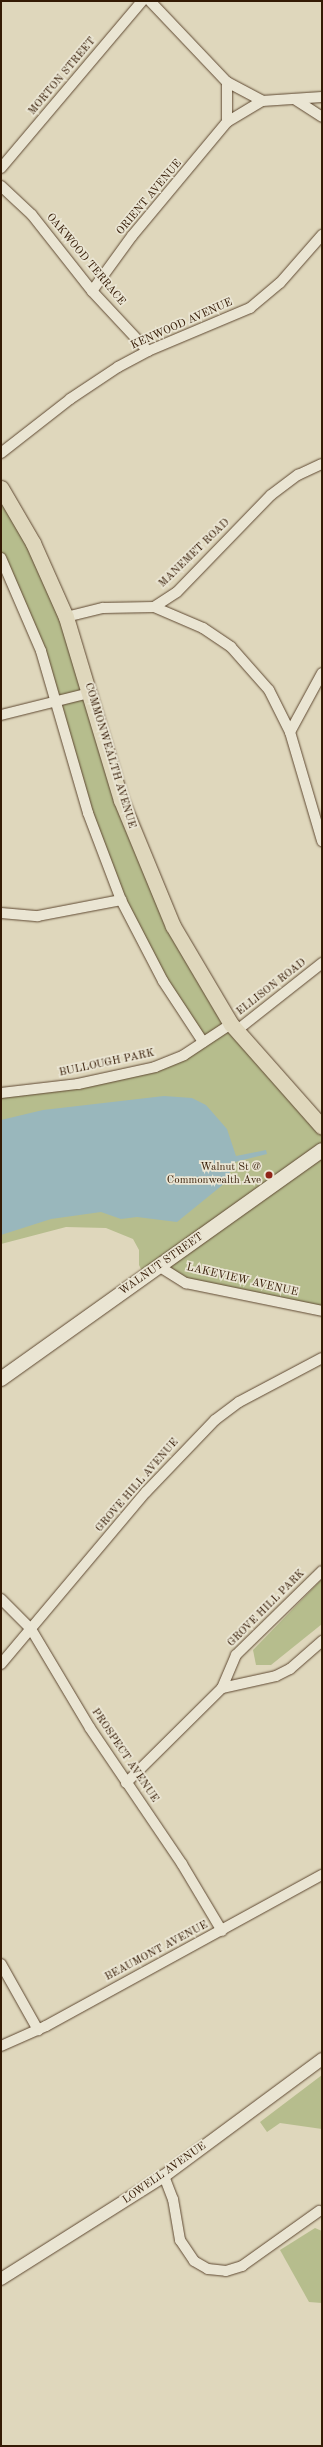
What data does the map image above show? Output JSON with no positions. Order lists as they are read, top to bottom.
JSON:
{
  "streets": {
    "main road": ["COMMONWEALTH AVENUE", "WALNUT STREET"],
    "street": [
      "MORTON STREET",
      "ORIENT AVENUE",
      "OAKWOOD TERRACE",
      "KENWOOD AVENUE",
      "MANEMET ROAD",
      "ELLISON ROAD",
      "BULLOUGH PARK",
      "LAKEVIEW AVENUE",
      "GROVE HILL AVENUE",
      "GROVE HILL PARK",
      "PROSPECT AVENUE",
      "BEAUMONT AVENUE",
      "LOWELL AVENUE"
    ]
  },
  "crossings": [
    ["ORIENT AVENUE", "OAKWOOD TERRACE"],
    ["OAKWOOD TERRACE", "KENWOOD AVENUE"],
    ["COMMONWEALTH AVENUE", "ELLISON ROAD"],
    ["COMMONWEALTH AVENUE", "BULLOUGH PARK"],
    ["ELLISON ROAD", "BULLOUGH PARK"],
    ["WALNUT STREET", "LAKEVIEW AVENUE"],
    ["GROVE HILL AVENUE", "PROSPECT AVENUE"],
    ["GROVE HILL PARK", "PROSPECT AVENUE"],
    ["PROSPECT AVENUE", "BEAUMONT AVENUE"]
  ],
  "places": ["Walnut St @ Commonwealth Ave"]
}
